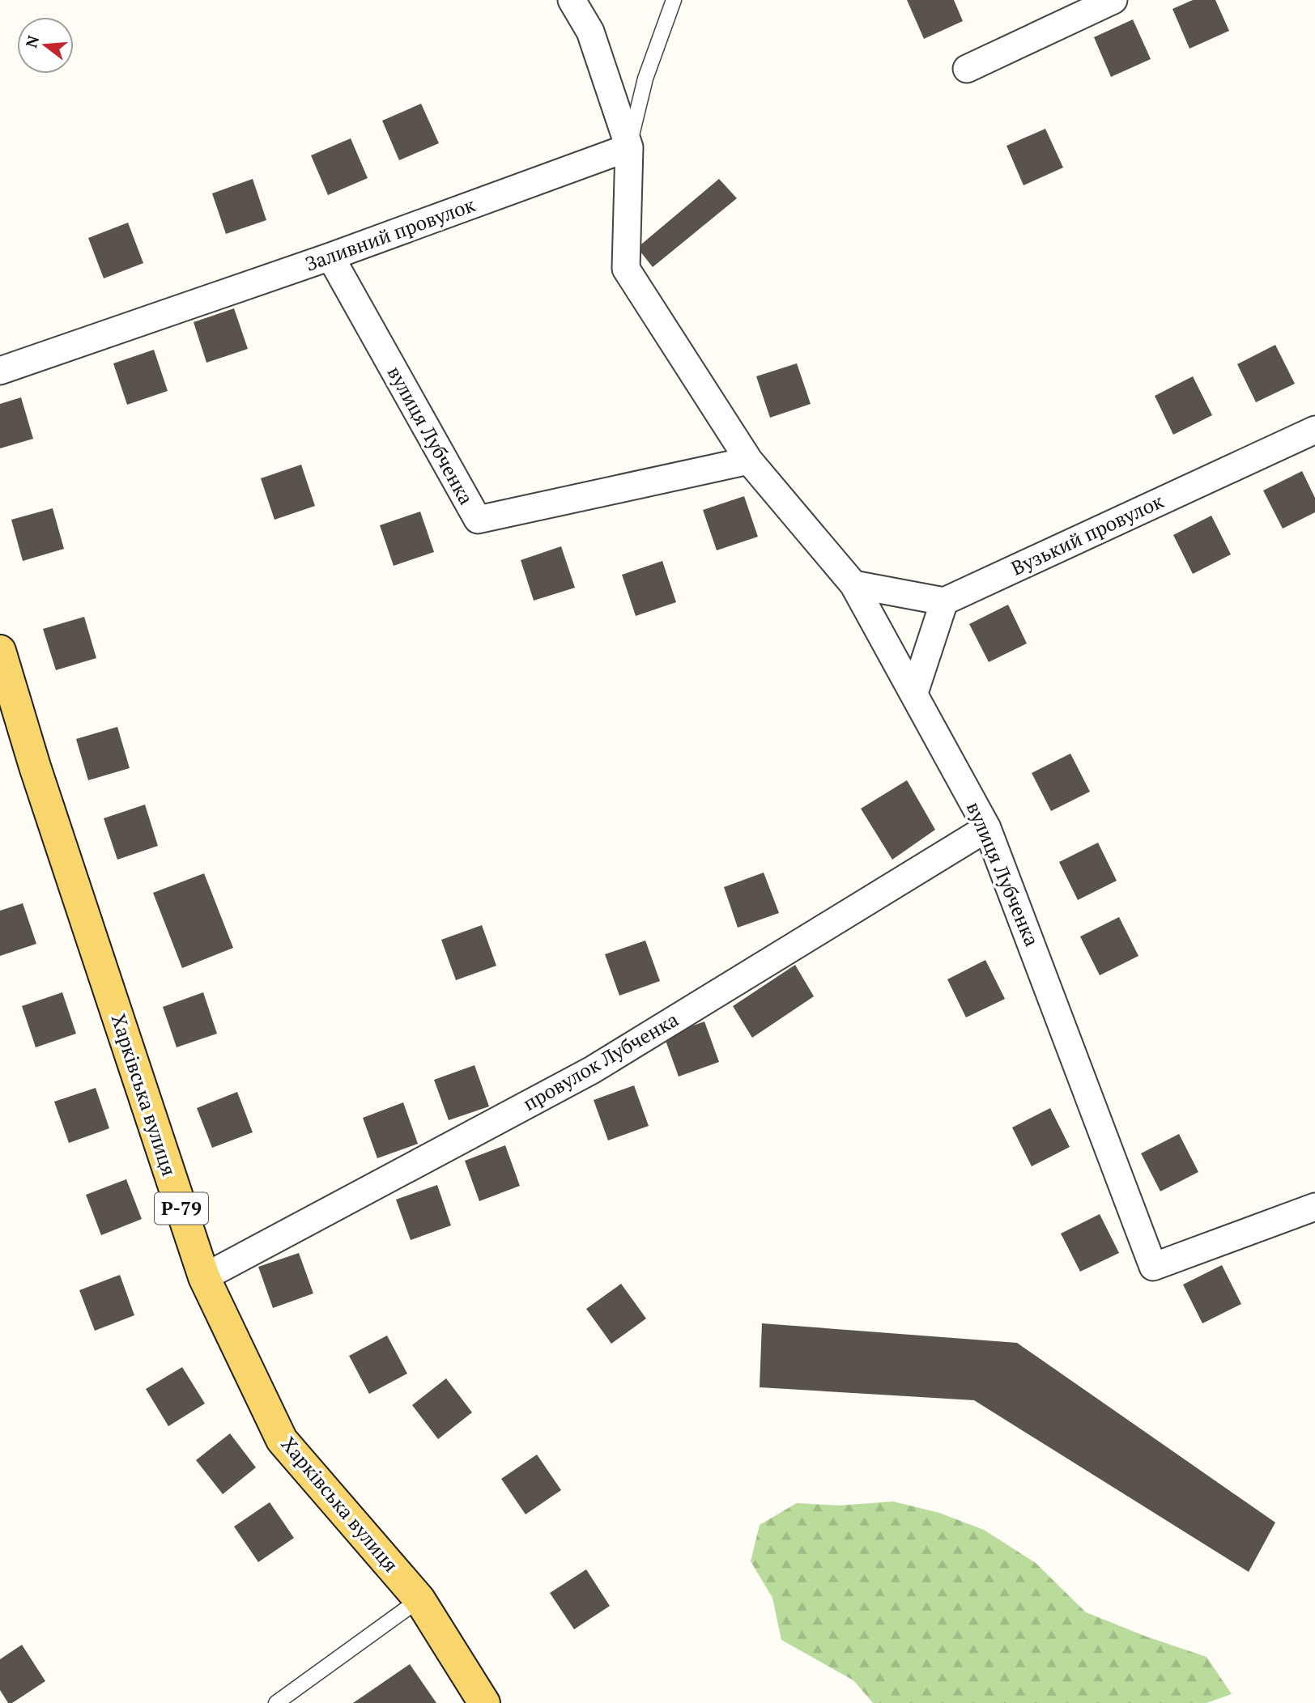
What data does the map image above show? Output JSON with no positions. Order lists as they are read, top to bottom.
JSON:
{
  "streets": {
    "main road": ["Харківська вулиця", "Р-79"],
    "street": [
      "Заливний провулок",
      "вулиця Лубченка",
      "Вузький провулок",
      "провулок Лубченка"
    ]
  },
  "crossings": [
    ["Заливний провулок", "вулиця Лубченка"],
    ["вулиця Лубченка", "провулок Лубченка"],
    ["провулок Лубченка", "Харківська вулиця"]
  ],
  "north": "left"
}
